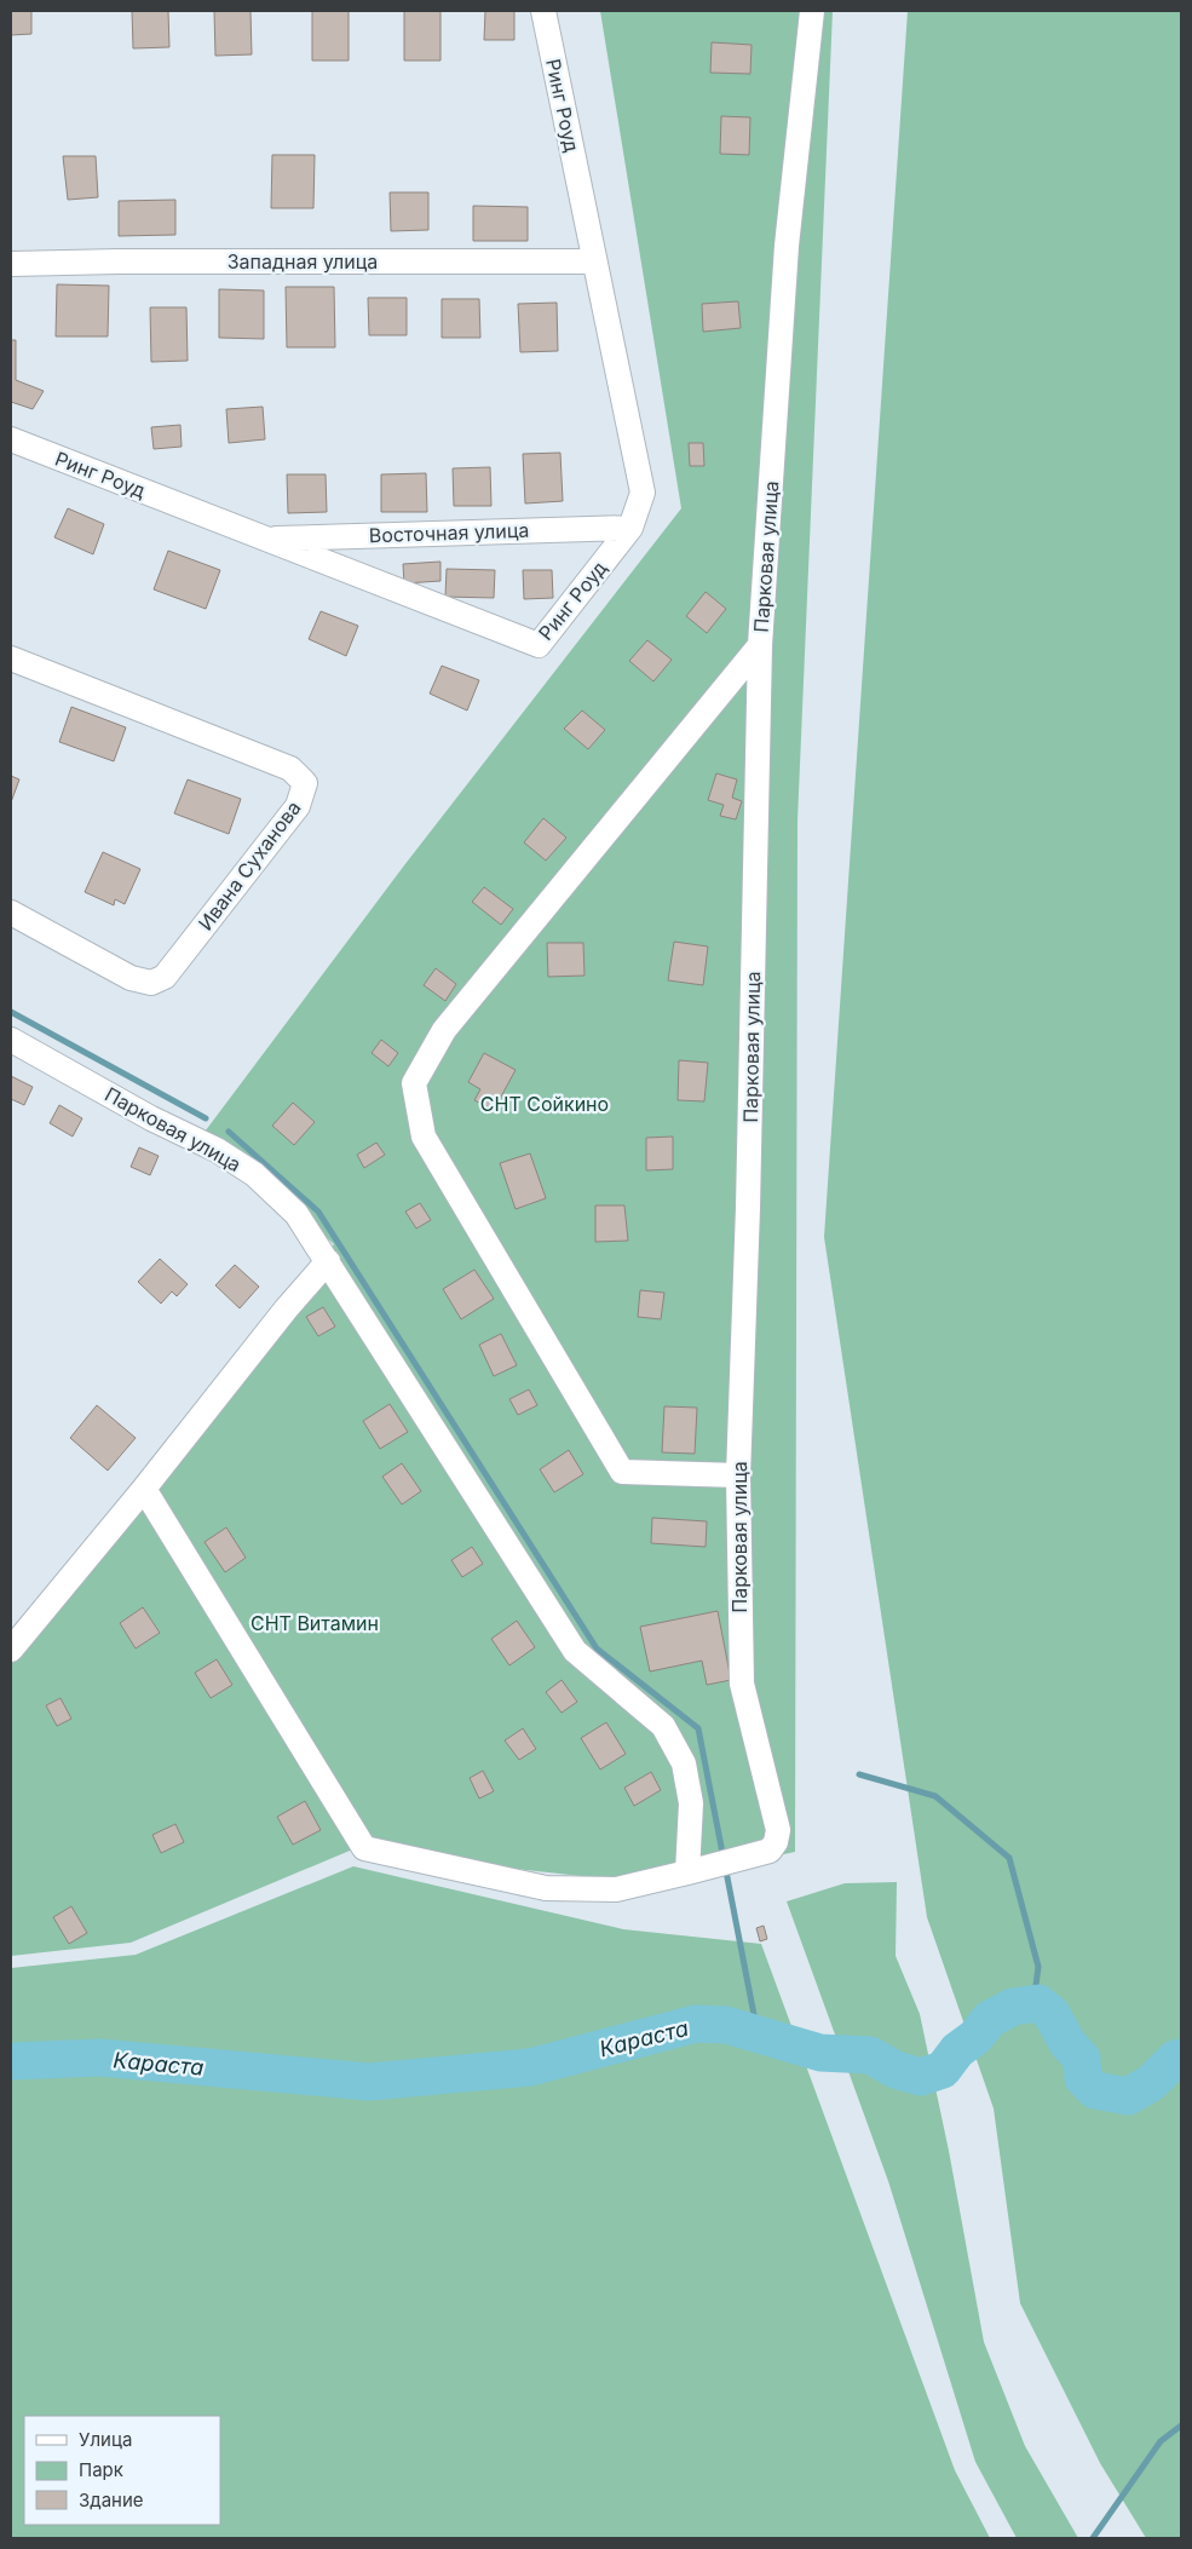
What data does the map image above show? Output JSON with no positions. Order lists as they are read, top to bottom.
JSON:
{
  "streets": {
    "street": [
      "Ринг Роуд",
      "Западная улица",
      "Восточная улица",
      "Парковая улица",
      "Ивана Суханова"
    ]
  },
  "crossings": [
    ["Ринг Роуд", "Западная улица"],
    ["Ринг Роуд", "Восточная улица"]
  ],
  "water": ["Караста"],
  "parks": ["СНТ Сойкино", "СНТ Витамин"],
  "legend": ["Улица", "Парк", "Здание"]
}
